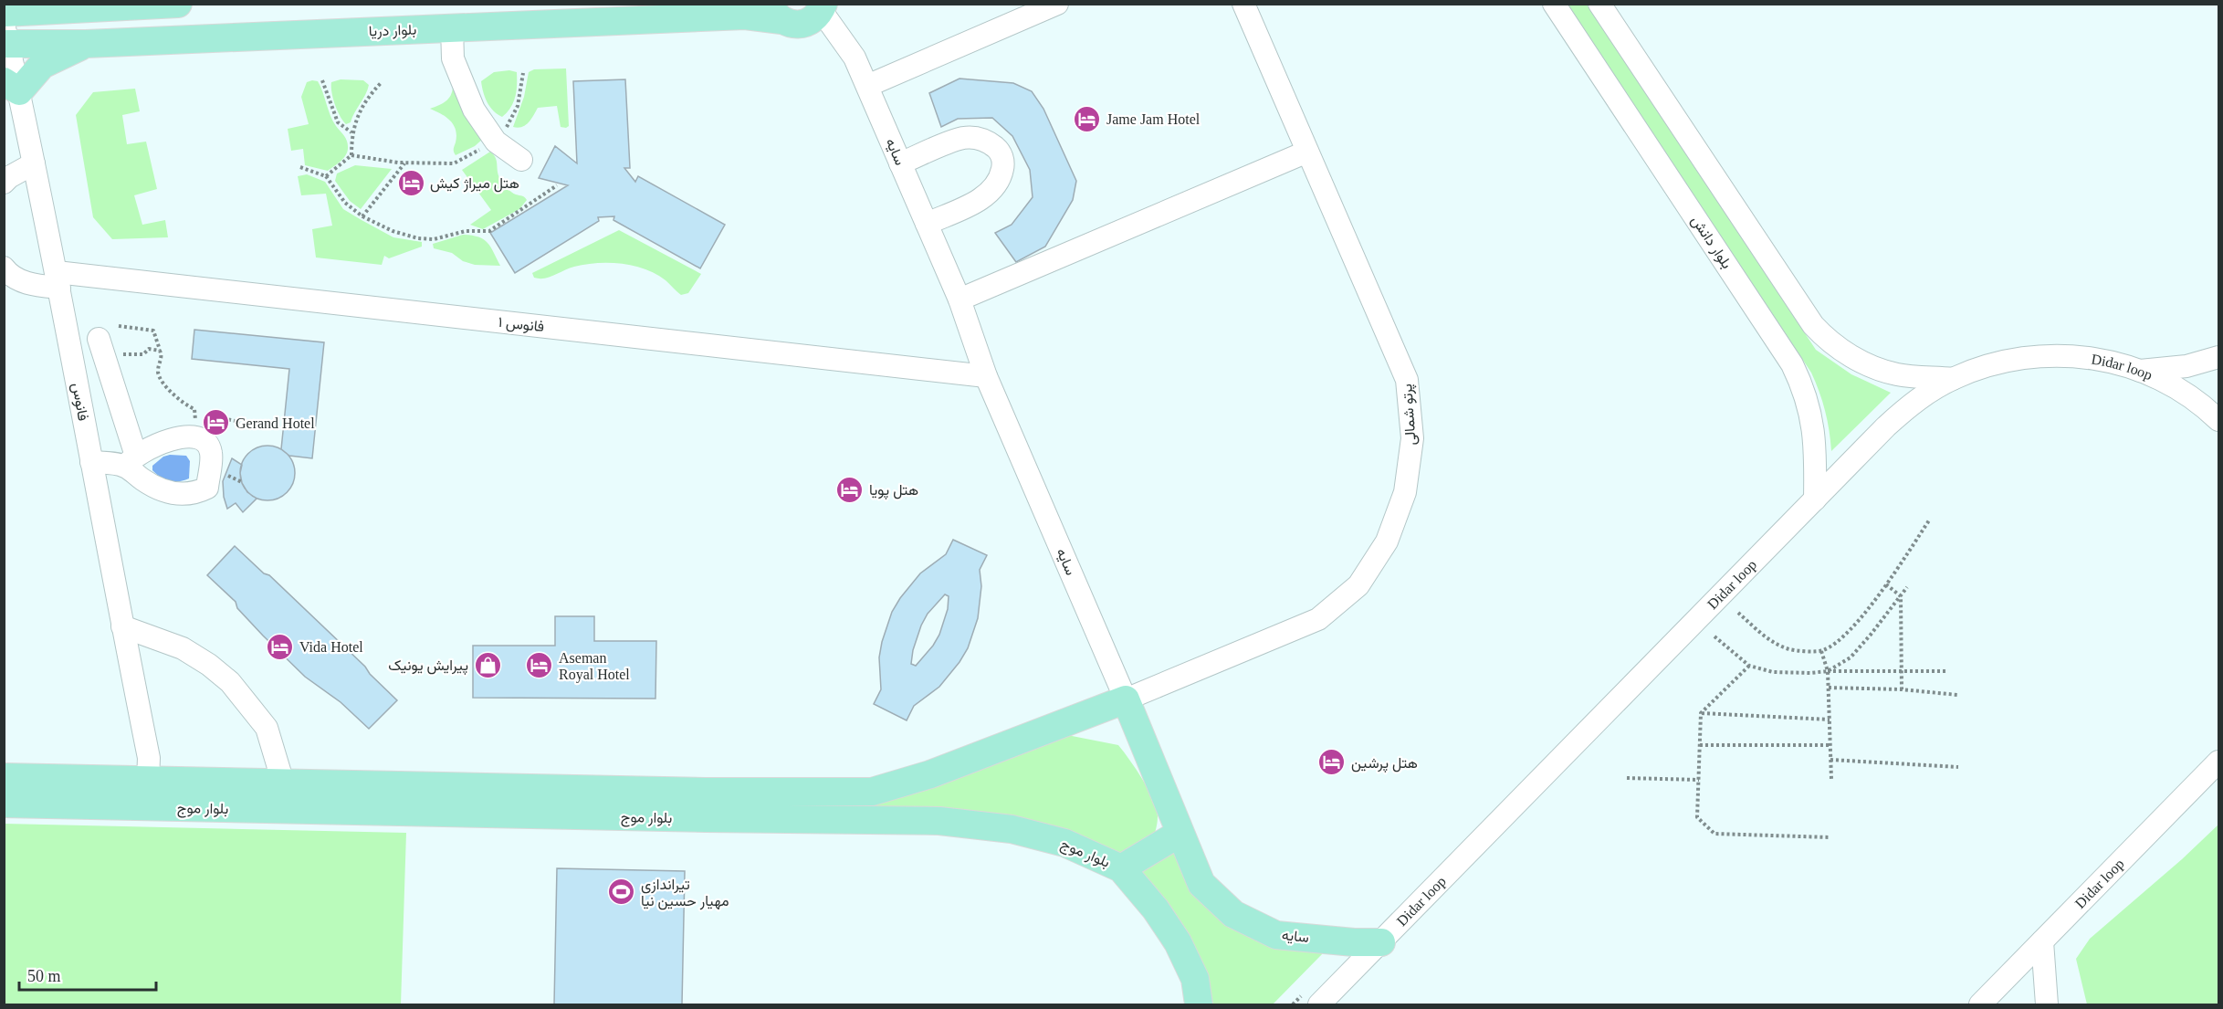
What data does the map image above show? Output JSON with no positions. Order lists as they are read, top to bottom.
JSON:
{
  "streets": {
    "main road": ["بلوار دریا", "سایه", "بلوار موج"],
    "street": [
      "بلوار دانش",
      "فانوس ۱",
      "Didar loop",
      "فانوس",
      "پرتو شمالی"
    ]
  },
  "crossings": [
    ["بلوار دریا", "سایه"],
    ["بلوار دریا", "فانوس"],
    ["سایه", "فانوس ۱"],
    ["سایه", "Didar loop"],
    ["سایه", "پرتو شمالی"],
    ["سایه", "بلوار موج"],
    ["بلوار دانش", "Didar loop"],
    ["فانوس ۱", "فانوس"],
    ["فانوس", "بلوار موج"],
    ["پرتو شمالی", "بلوار موج"]
  ],
  "places": {
    "hotel": [
      "Jame Jam Hotel",
      "هتل میراژ کیش",
      "Gerand Hotel",
      "هتل پویا",
      "Vida Hotel",
      "Aseman Royal Hotel",
      "هتل پرشین"
    ],
    "shop": ["پیرایش یونیک"],
    "sports": ["تیراندازی مهیار حسین نیا"]
  },
  "scale_bar": "50 m"
}
